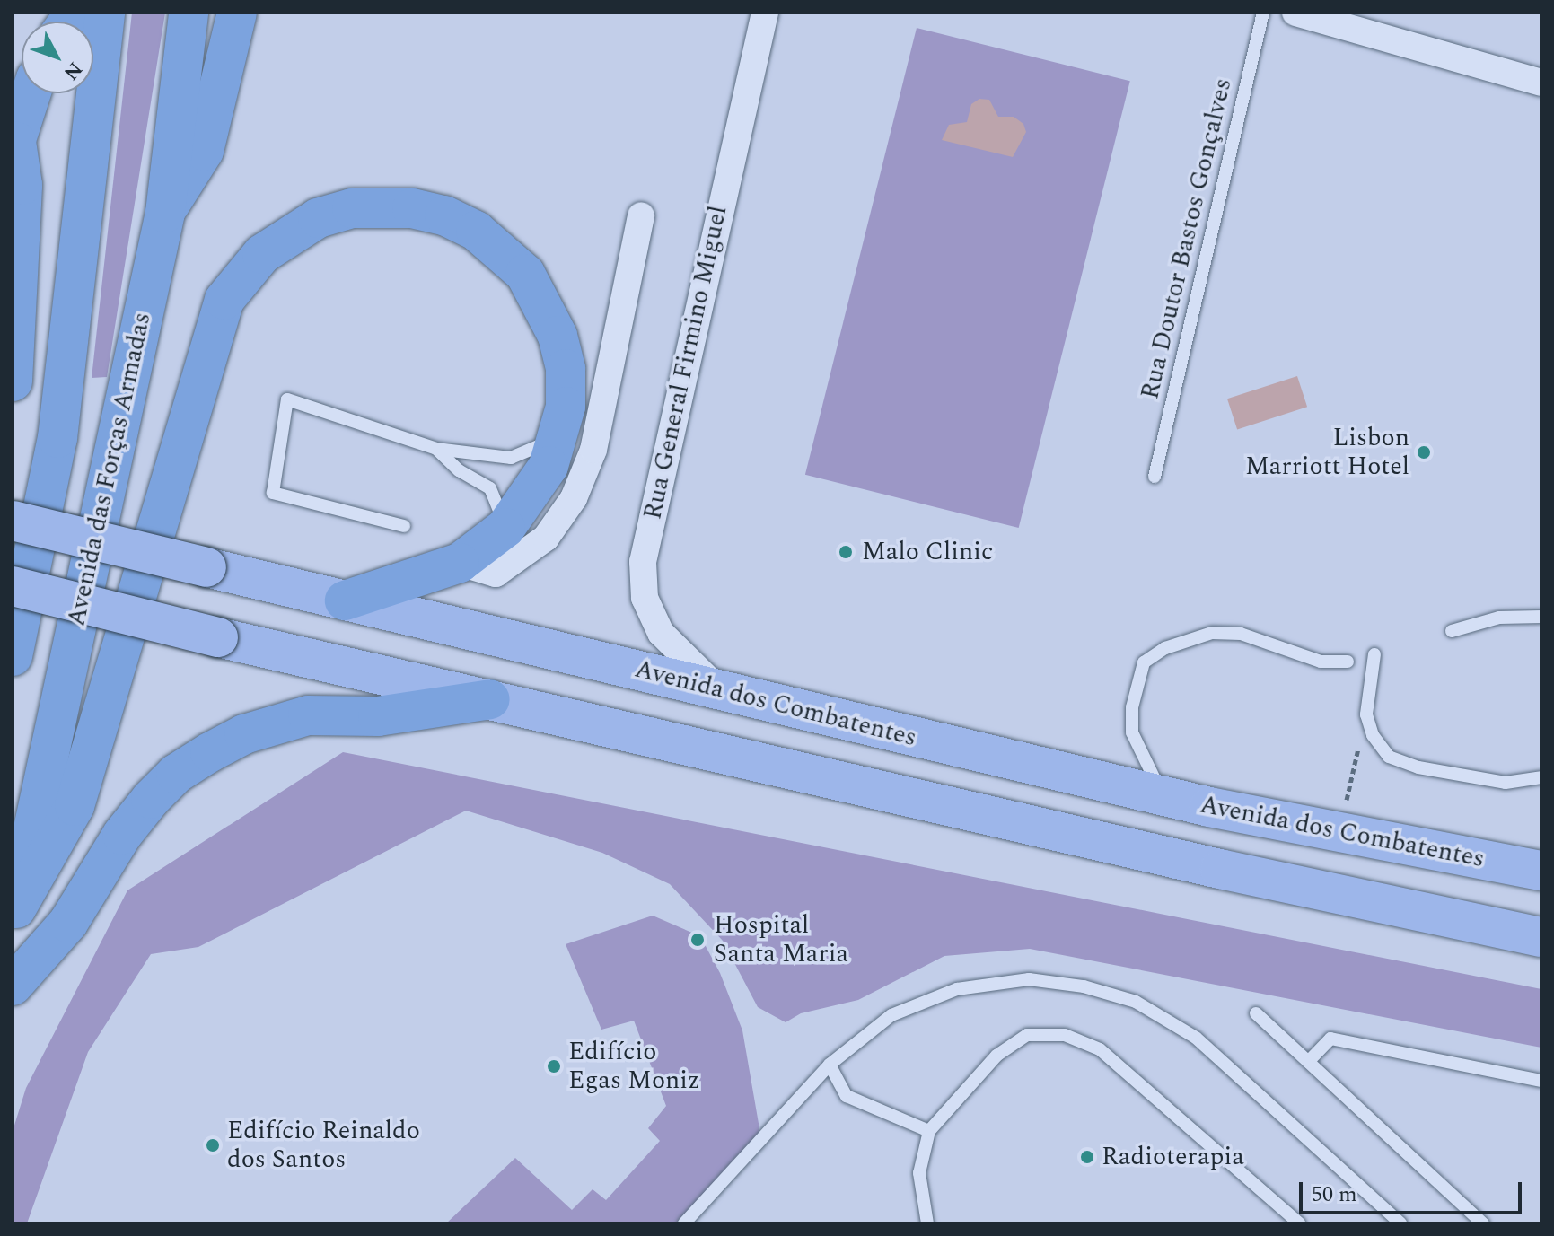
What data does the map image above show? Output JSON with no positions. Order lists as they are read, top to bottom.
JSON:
{
  "streets": {
    "highway": ["Avenida das Forças Armadas"],
    "main road": ["Avenida dos Combatentes"],
    "street": ["Rua General Firmino Miguel"],
    "lane": ["Rua Doutor Bastos Gonçalves"]
  },
  "crossings": [
    ["Rua General Firmino Miguel", "Avenida dos Combatentes"]
  ],
  "places": [
    "Lisbon Marriott Hotel",
    "Malo Clinic",
    "Hospital Santa Maria",
    "Edifício Egas Moniz",
    "Edifício Reinaldo dos Santos",
    "Radioterapia"
  ],
  "scale_bar": "50 m",
  "north": "bottom right"
}
